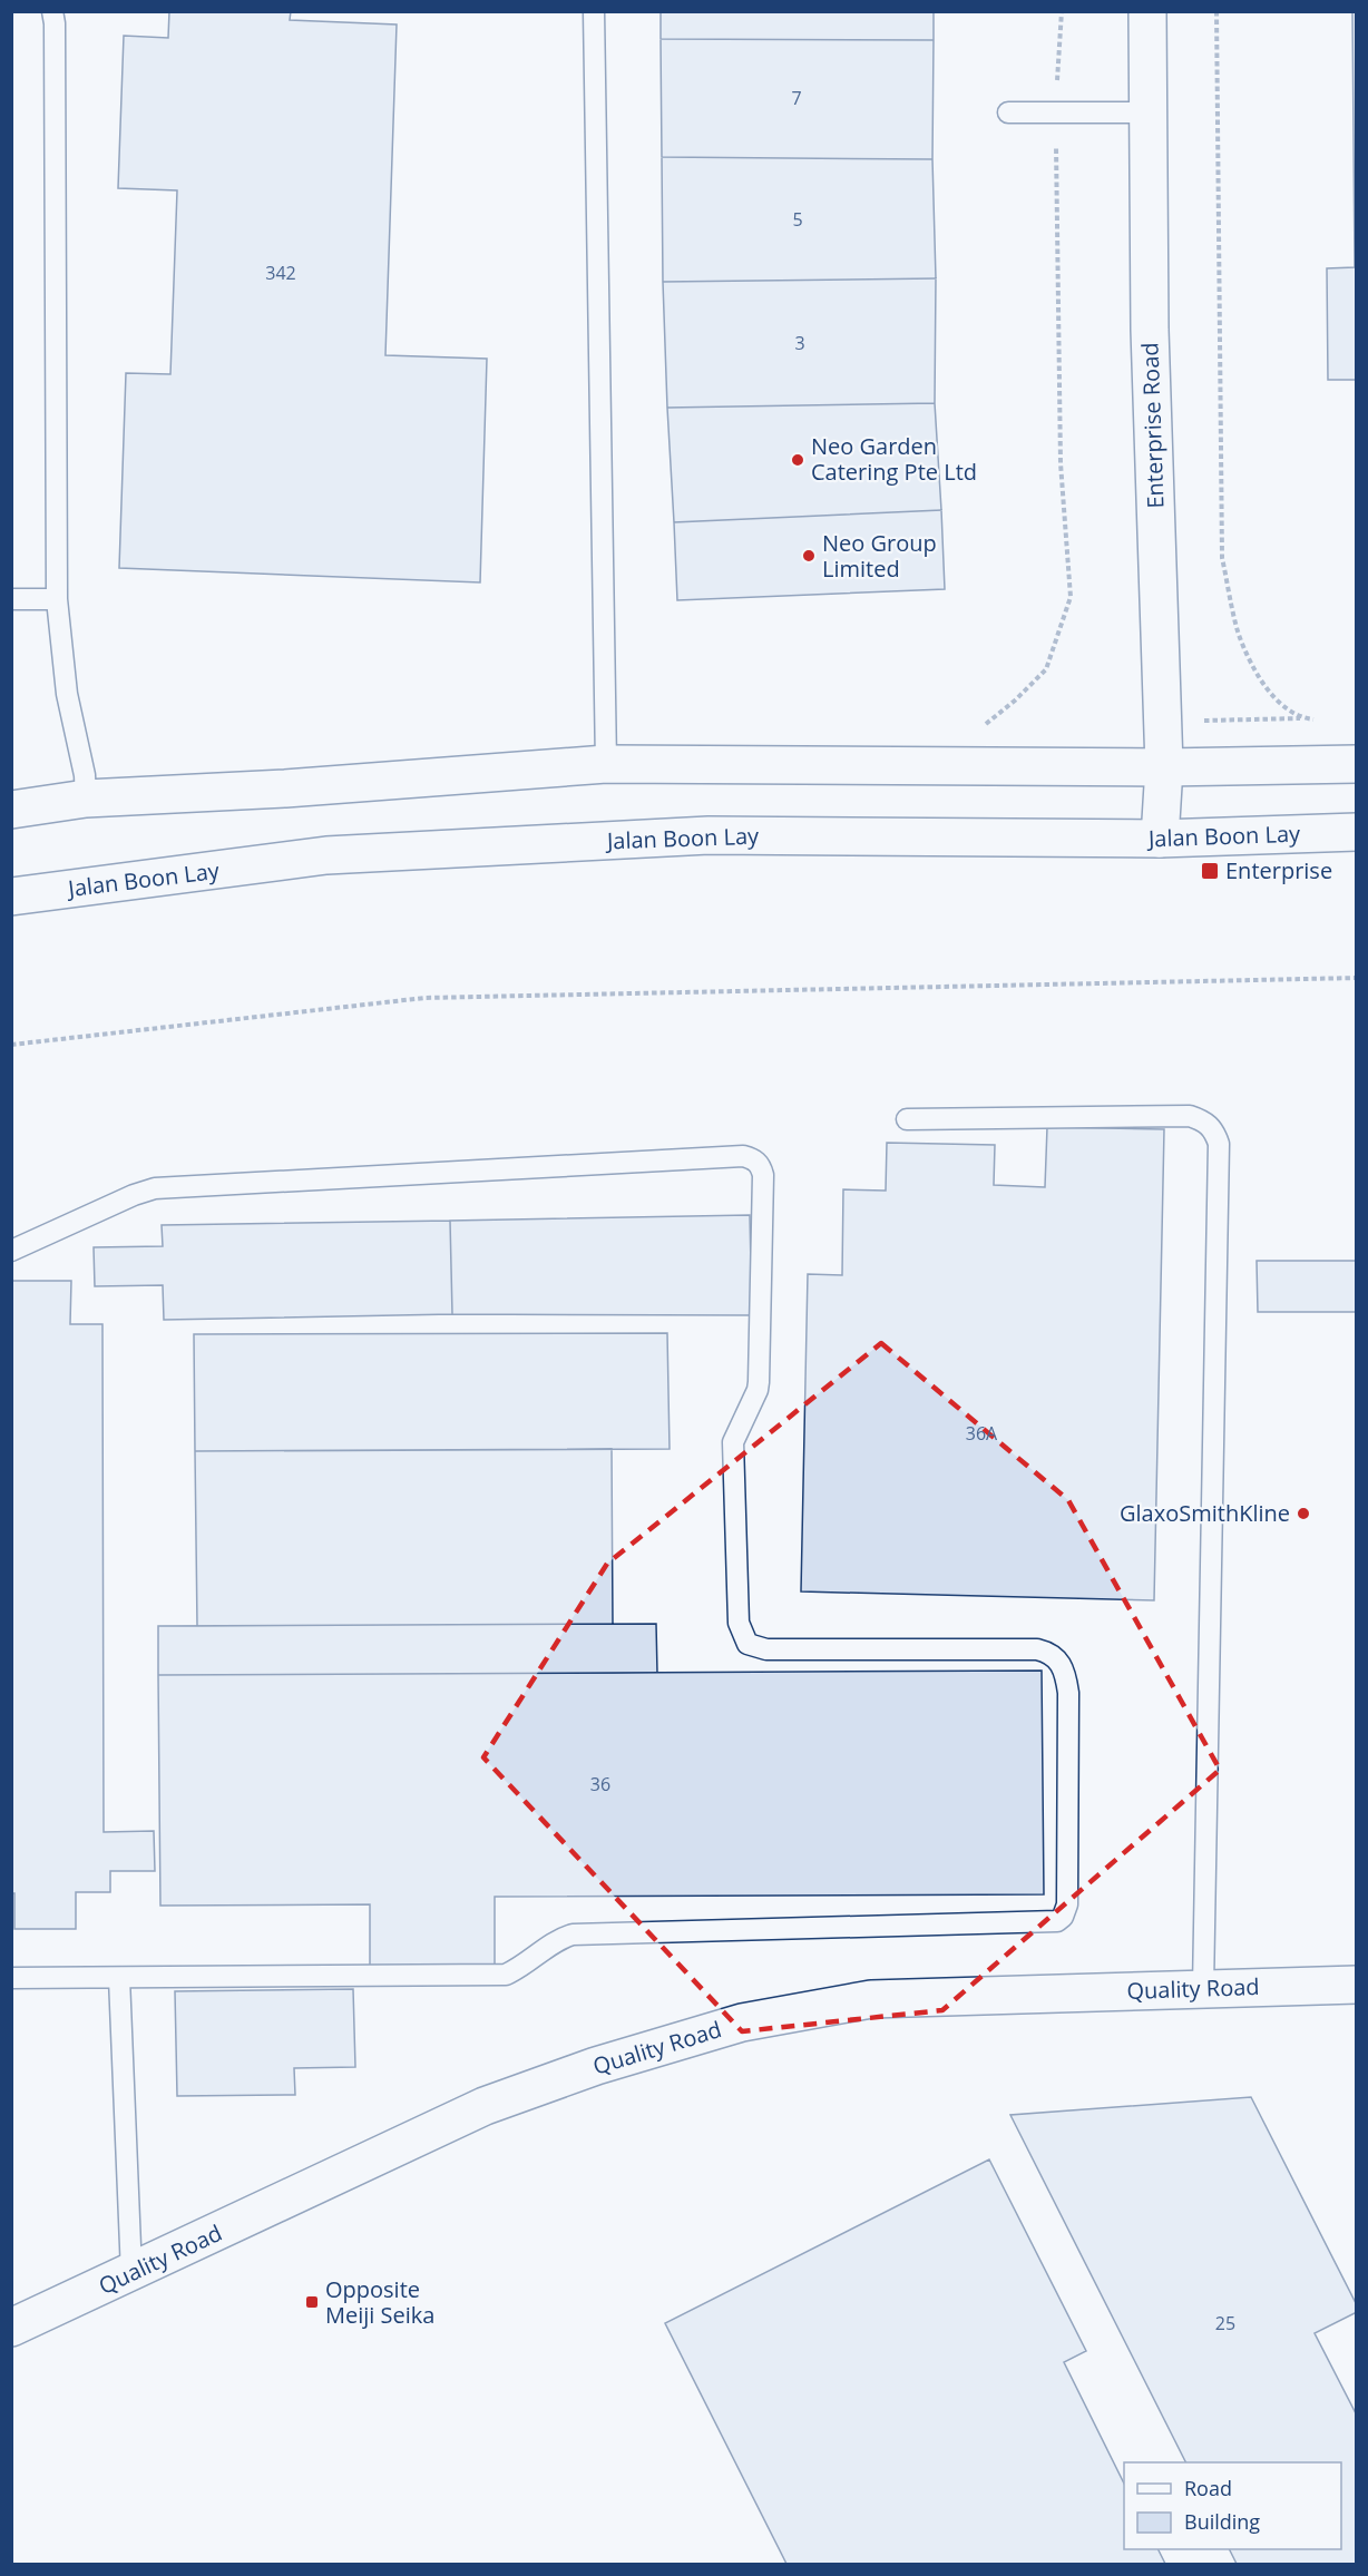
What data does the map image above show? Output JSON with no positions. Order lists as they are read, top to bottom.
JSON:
{
  "streets": {
    "main road": ["Enterprise Road", "Jalan Boon Lay", "Quality Road"]
  },
  "crossings": [
    ["Enterprise Road", "Jalan Boon Lay"]
  ],
  "places": {
    "other": ["Neo Garden Catering Pte Ltd", "Neo Group Limited", "GlaxoSmithKline"],
    "transit": ["Enterprise", "Opposite Meiji Seika"]
  },
  "house_numbers": [
    "7",
    "5",
    "342",
    "3",
    "36A",
    "36",
    "25"
  ],
  "legend": ["Road", "Building"]
}
